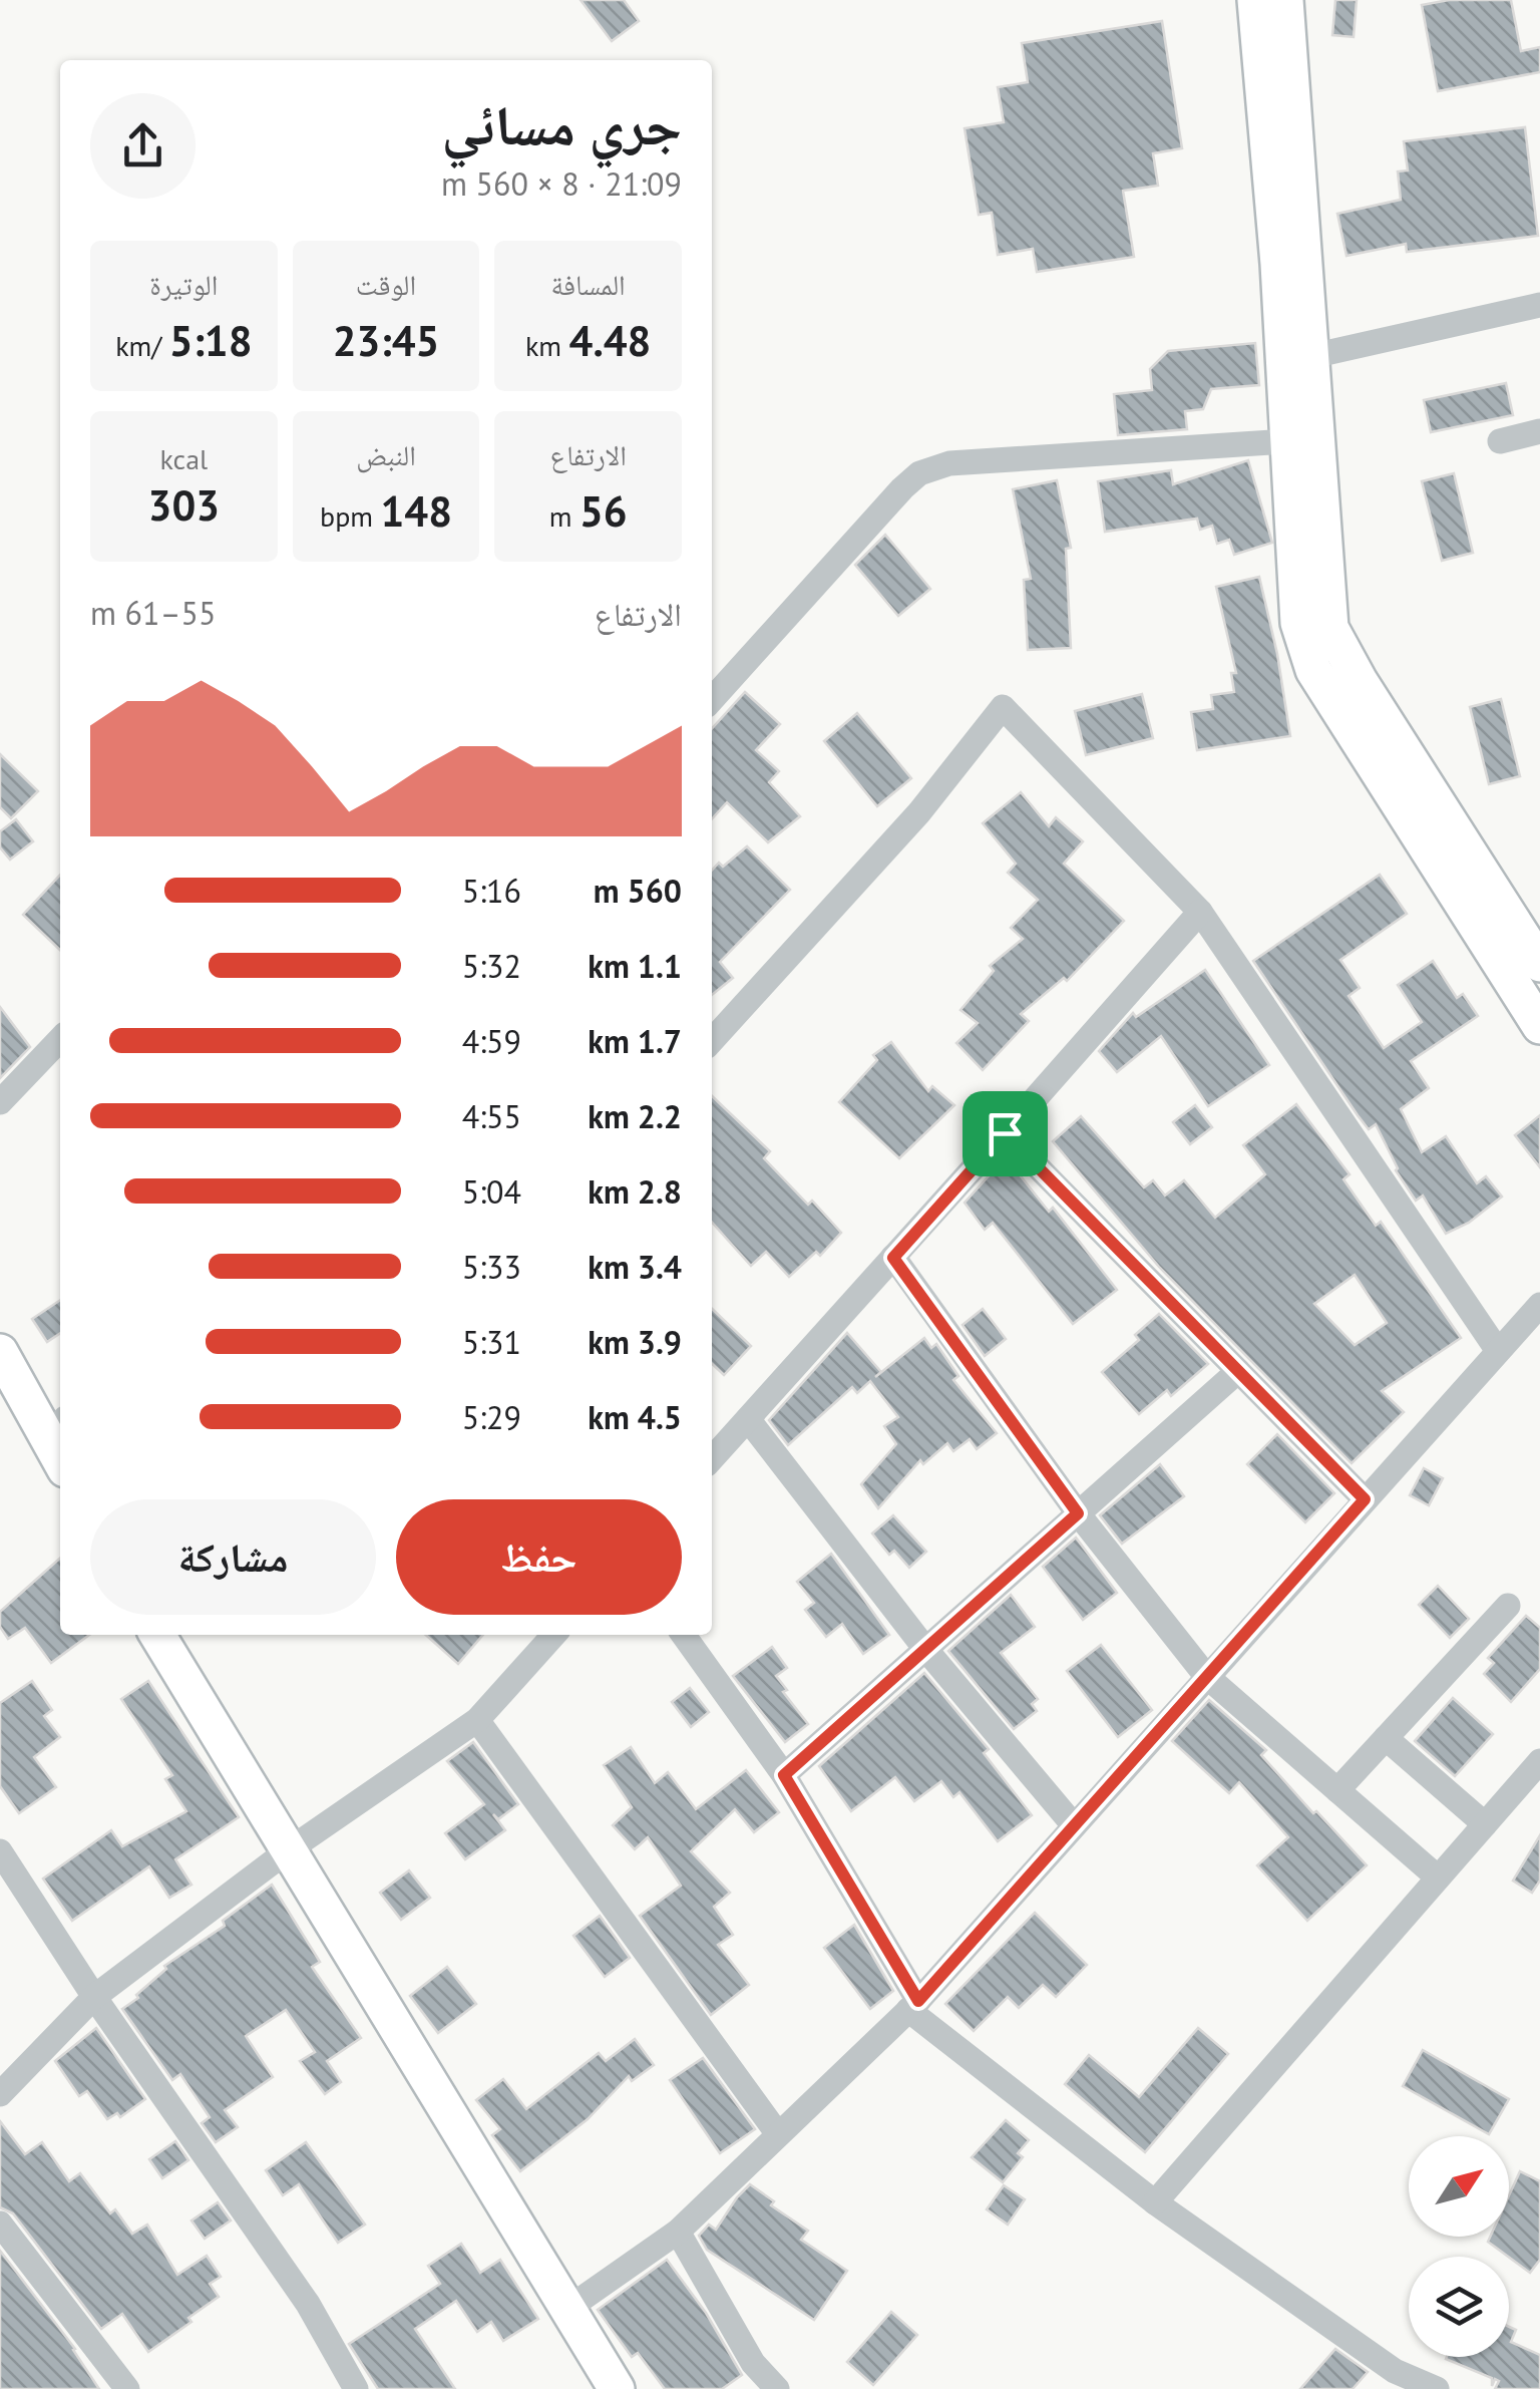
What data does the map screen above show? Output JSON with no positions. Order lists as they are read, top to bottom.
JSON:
{
  "north": "top right",
  "page": {
    "heading": ["جري مسائي", "21:09 · 8 × 560 m"],
    "stats": [
      ["المسافة", "4.48 km"],
      ["الوقت", "23:45"],
      ["الوتيرة", "5:18 /km"],
      ["الارتفاع", "56 m"],
      ["النبض", "148 bpm"],
      ["kcal", "303"]
    ],
    "chart": ["الارتفاع", "55–61 m"],
    "list": [
      {
        "name": "560 m",
        "note": "5:16"
      },
      {
        "name": "1.1 km",
        "note": "5:32"
      },
      {
        "name": "1.7 km",
        "note": "4:59"
      },
      {
        "name": "2.2 km",
        "note": "4:55"
      },
      {
        "name": "2.8 km",
        "note": "5:04"
      },
      {
        "name": "3.4 km",
        "note": "5:33"
      },
      {
        "name": "3.9 km",
        "note": "5:31"
      },
      {
        "name": "4.5 km",
        "note": "5:29"
      }
    ],
    "buttons": ["حفظ", "مشاركة"]
  }
}
